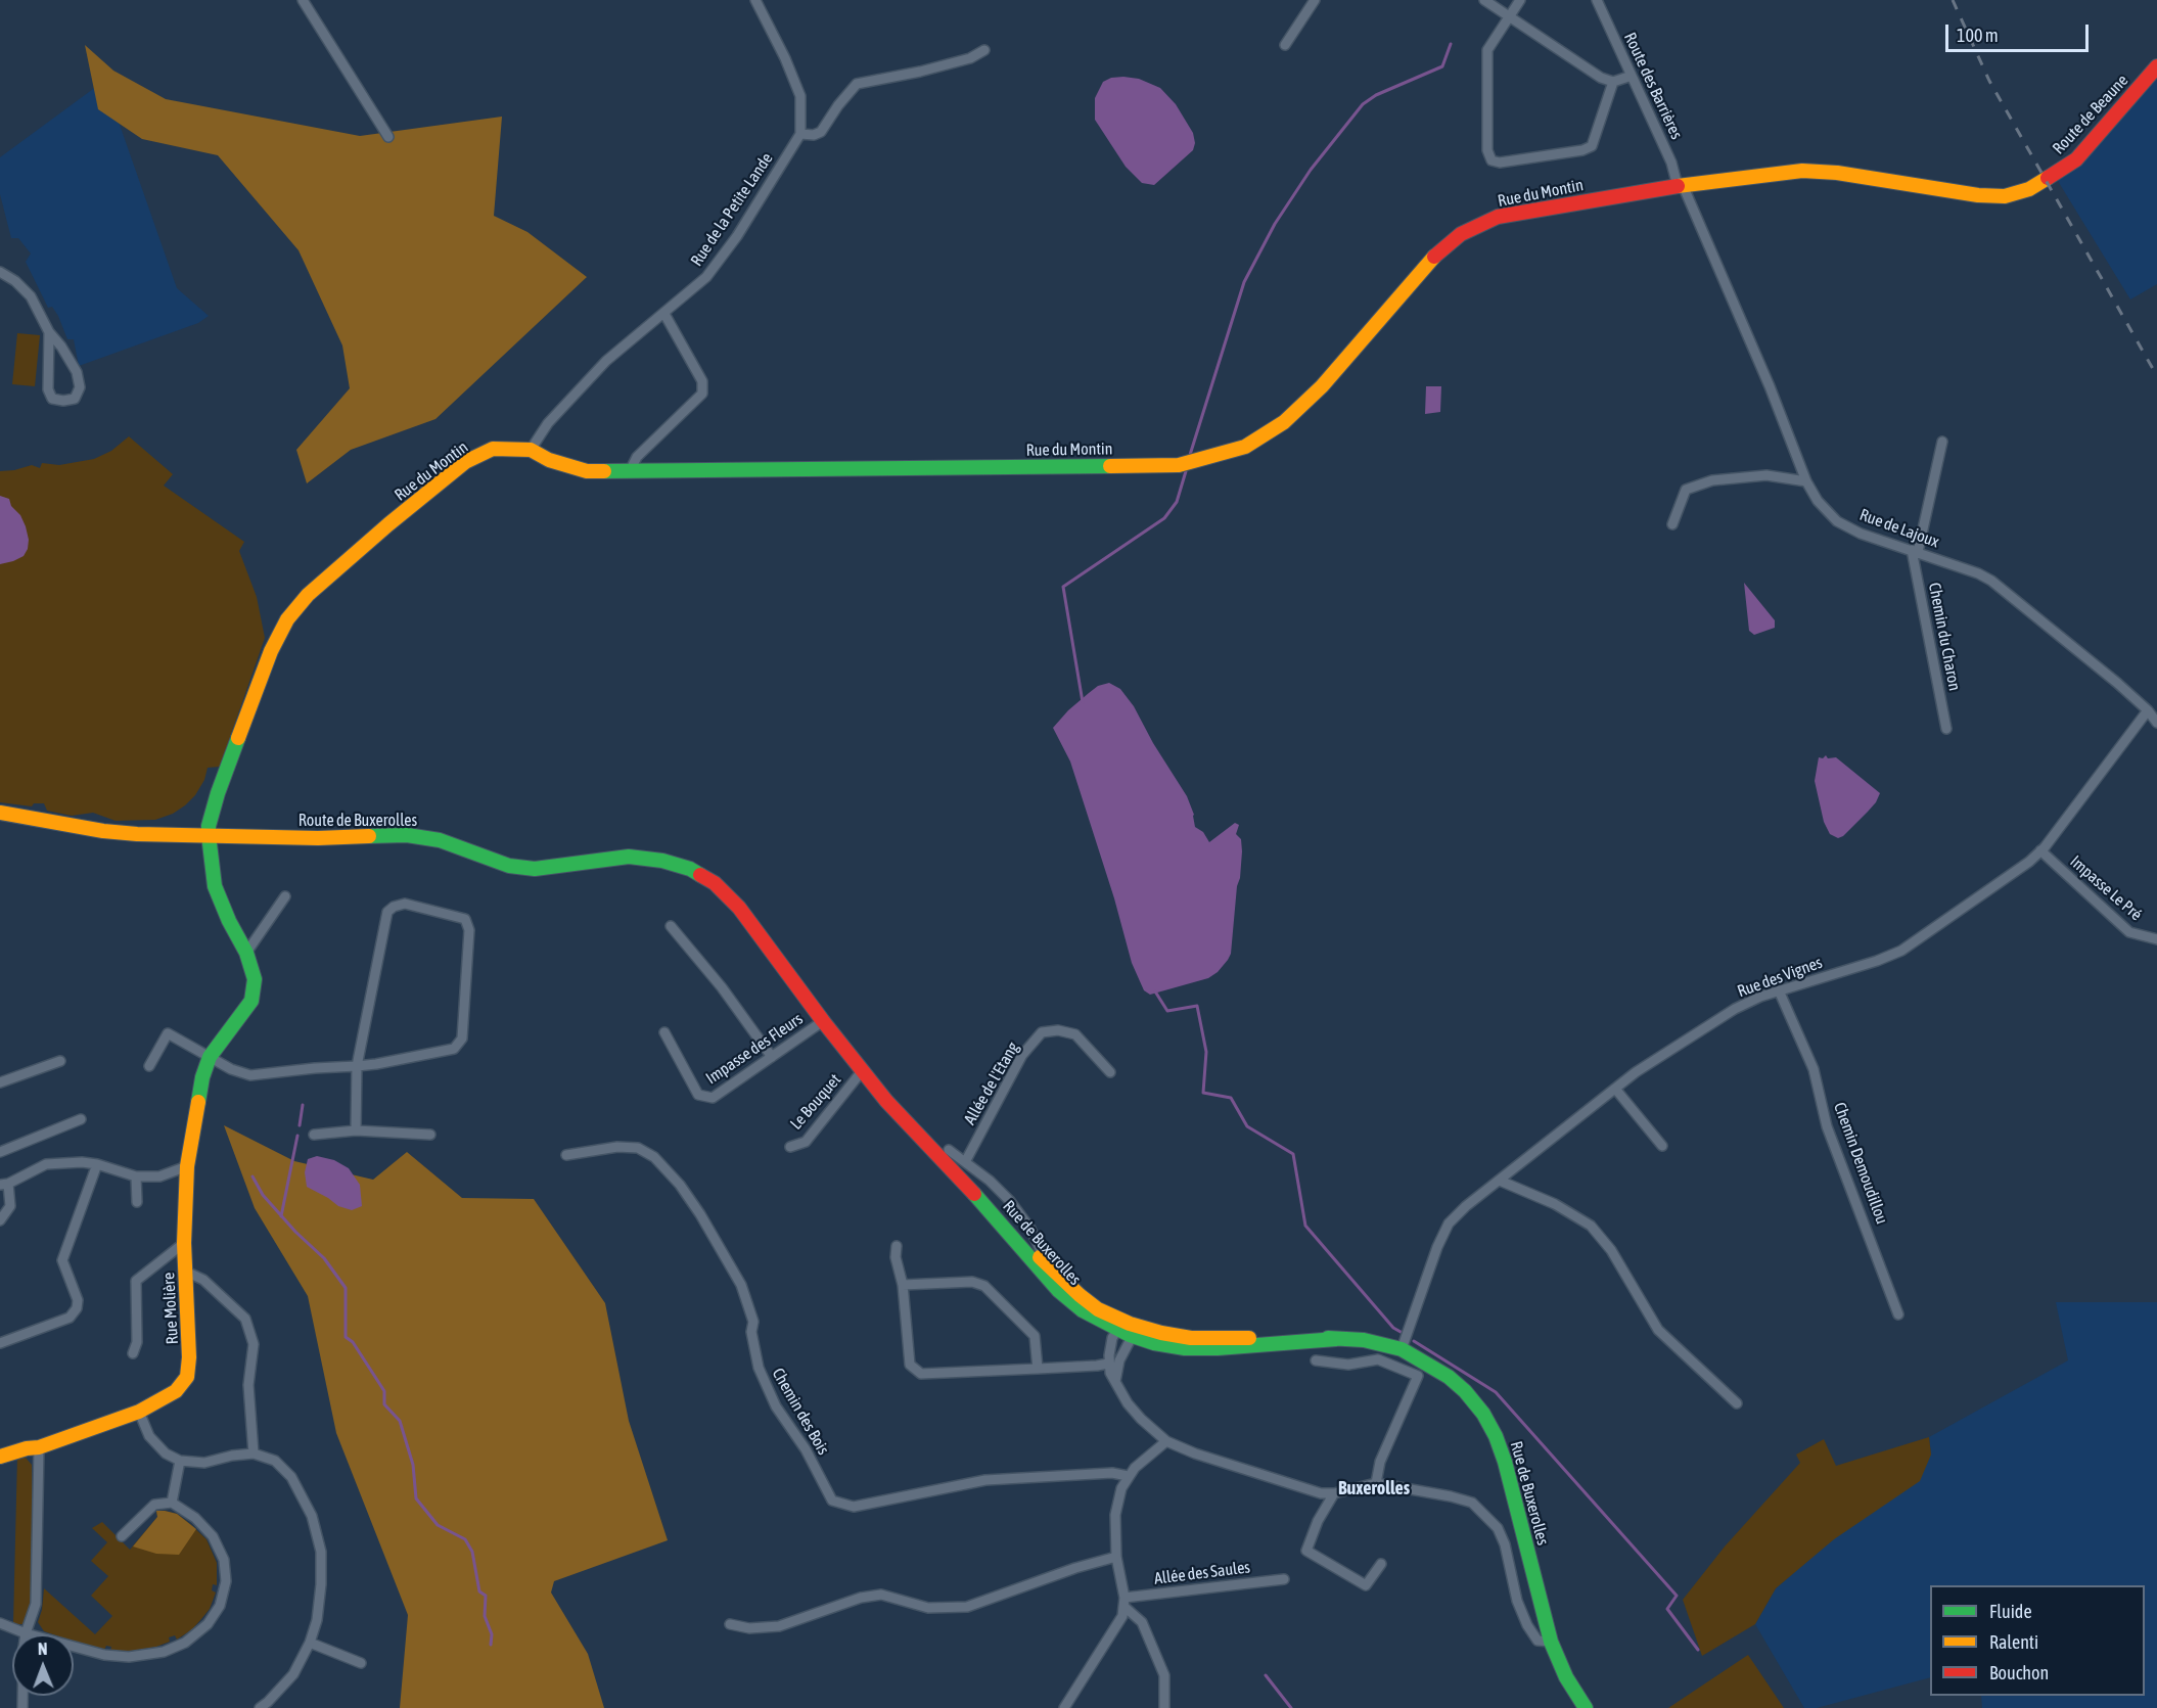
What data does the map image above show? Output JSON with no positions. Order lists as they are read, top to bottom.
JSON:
{
  "streets": {
    "street": [
      "Route des Barrières",
      "Route de Beaune",
      "Rue du Montin",
      "Rue de la Petite Lande",
      "Rue de Lajoux",
      "Chemin du Charon",
      "Route de Buxerolles",
      "Impasse Le Pré",
      "Rue des Vignes",
      "Impasse des Fleurs",
      "Allée de l'Etang",
      "Le Bouquet",
      "Chemin Demoudillou",
      "Rue de Buxerolles",
      "Rue Molière",
      "Chemin des Bois",
      "Allée des Saules"
    ]
  },
  "crossings": [
    ["Route des Barrières", "Rue du Montin"],
    ["Route des Barrières", "Rue de Lajoux"],
    ["Route de Beaune", "Rue du Montin"],
    ["Rue du Montin", "Rue de la Petite Lande"],
    ["Rue du Montin", "Rue de Lajoux"],
    ["Rue du Montin", "Route de Buxerolles"],
    ["Rue du Montin", "Rue Molière"],
    ["Rue de Lajoux", "Chemin du Charon"],
    ["Rue de Lajoux", "Rue des Vignes"],
    ["Route de Buxerolles", "Impasse des Fleurs"],
    ["Route de Buxerolles", "Rue de Buxerolles"],
    ["Route de Buxerolles", "Rue Molière"],
    ["Impasse Le Pré", "Rue des Vignes"],
    ["Rue des Vignes", "Chemin Demoudillou"],
    ["Rue des Vignes", "Rue de Buxerolles"],
    ["Impasse des Fleurs", "Rue de Buxerolles"],
    ["Le Bouquet", "Rue de Buxerolles"]
  ],
  "districts": ["Buxerolles"],
  "legend": ["Fluide", "Ralenti", "Bouchon"],
  "scale_bar": "100 m",
  "north": "top"
}
